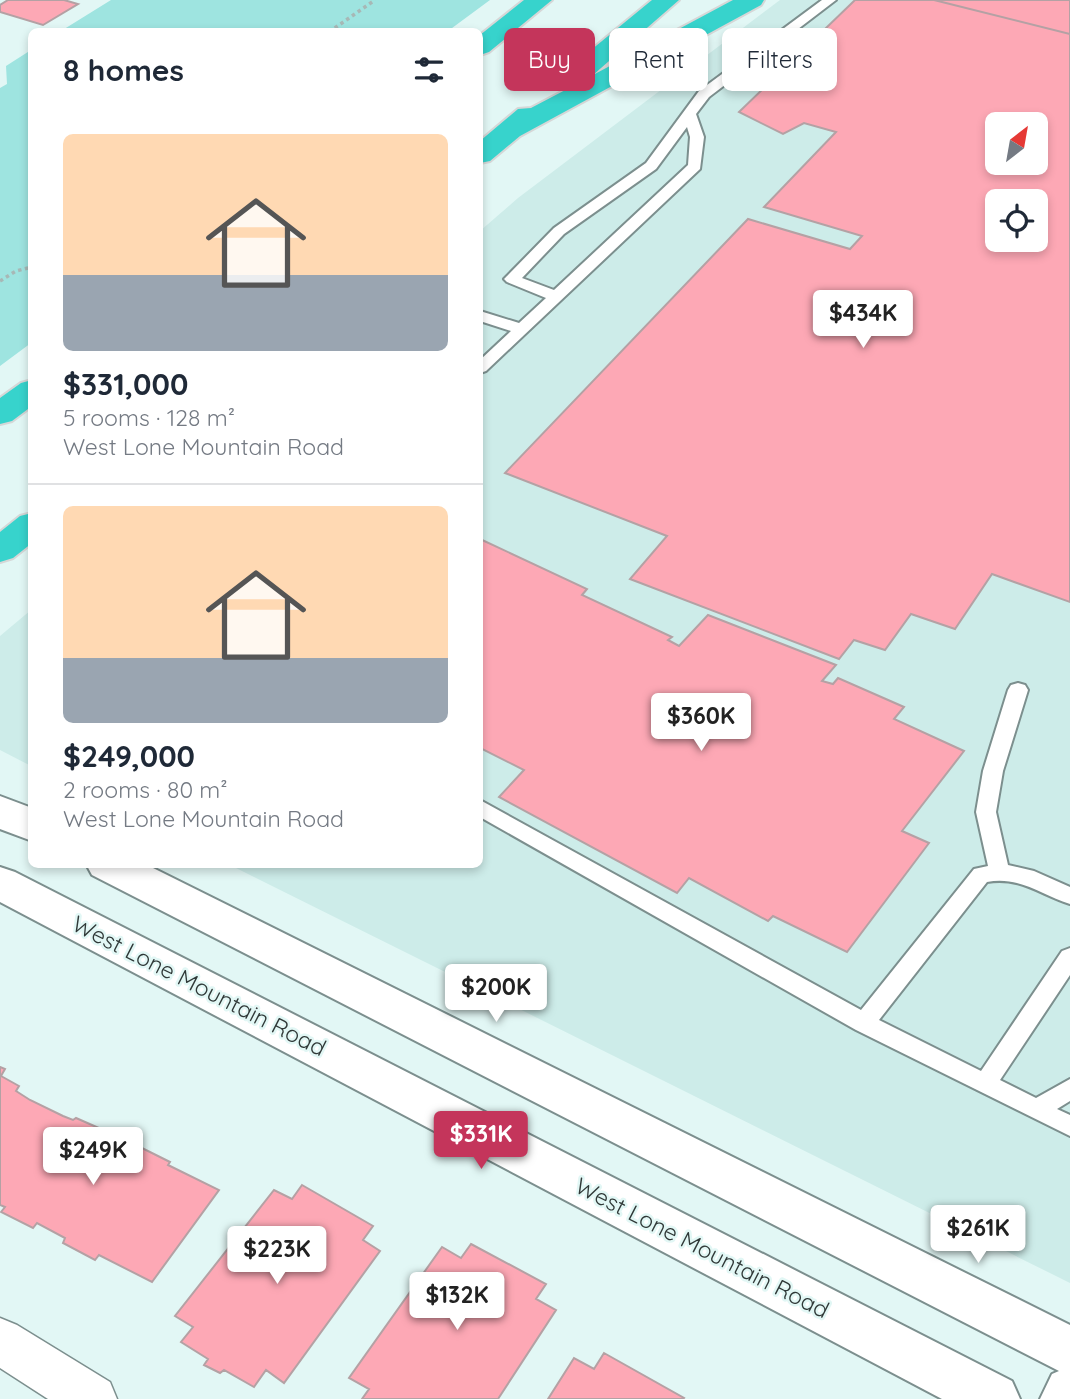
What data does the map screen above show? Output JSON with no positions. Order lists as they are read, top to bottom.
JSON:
{
  "streets": {
    "main road": ["West Lone Mountain Road"]
  },
  "north": "top right",
  "page": {
    "chip": ["Buy", "Rent", "Filters"],
    "heading": "8 homes",
    "list": [
      {
        "name": "$331,000",
        "note": "5 rooms · 128 m² · West Lone Mountain Road"
      },
      {
        "name": "$249,000",
        "note": "2 rooms · 80 m² · West Lone Mountain Road"
      }
    ],
    "price": [
      "$434K",
      "$360K",
      "$200K",
      "$331K",
      "$249K",
      "$261K",
      "$223K",
      "$132K"
    ]
  }
}
